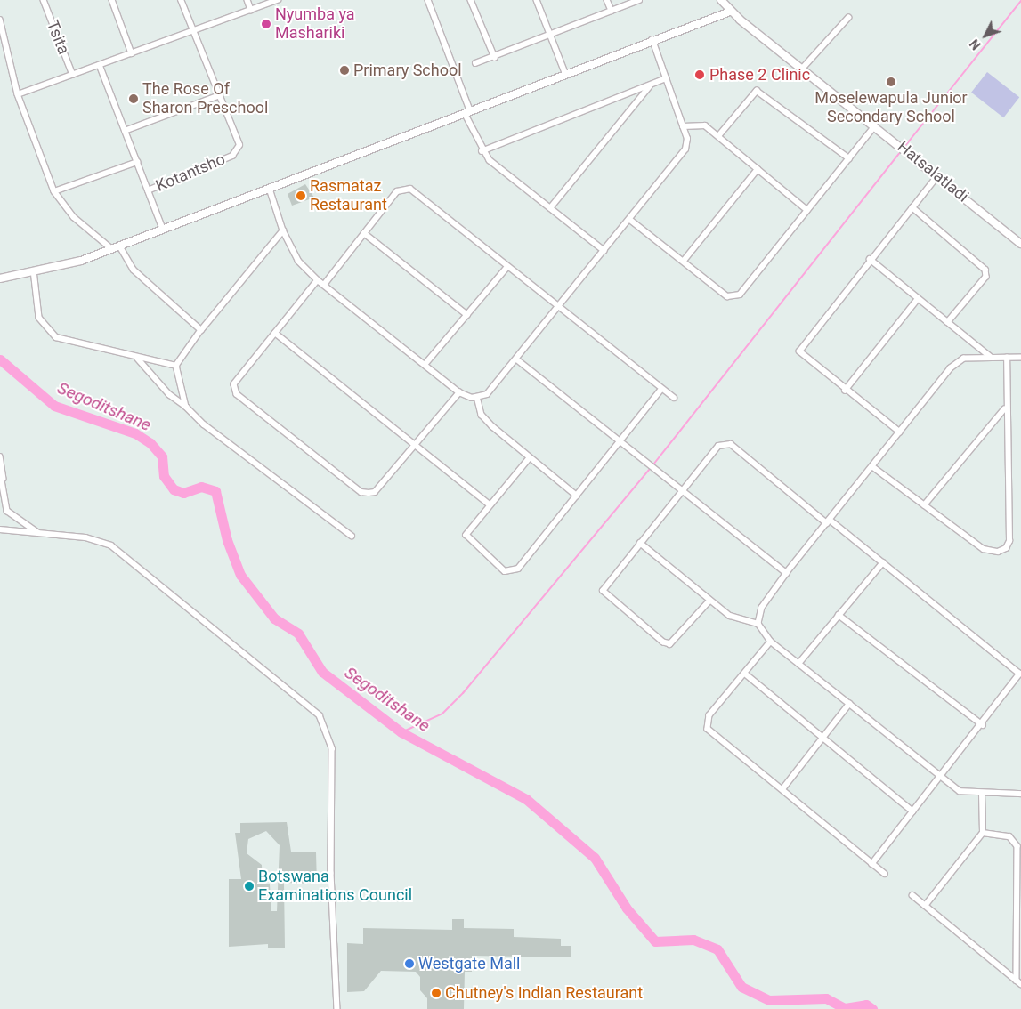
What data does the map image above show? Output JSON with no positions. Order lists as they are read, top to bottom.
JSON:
{
  "streets": {
    "street": ["Tsita", "Hatsalatladi", "Kotantsho"]
  },
  "water": ["Segoditshane"],
  "places": [
    "Nyumba ya Mashariki",
    "Primary School",
    "Phase 2 Clinic",
    "Moselewapula Junior Secondary School",
    "The Rose Of Sharon Preschool",
    "Rasmataz Restaurant",
    "Botswana Examinations Council",
    "Westgate Mall",
    "Chutney's Indian Restaurant"
  ],
  "north": "bottom left"
}
